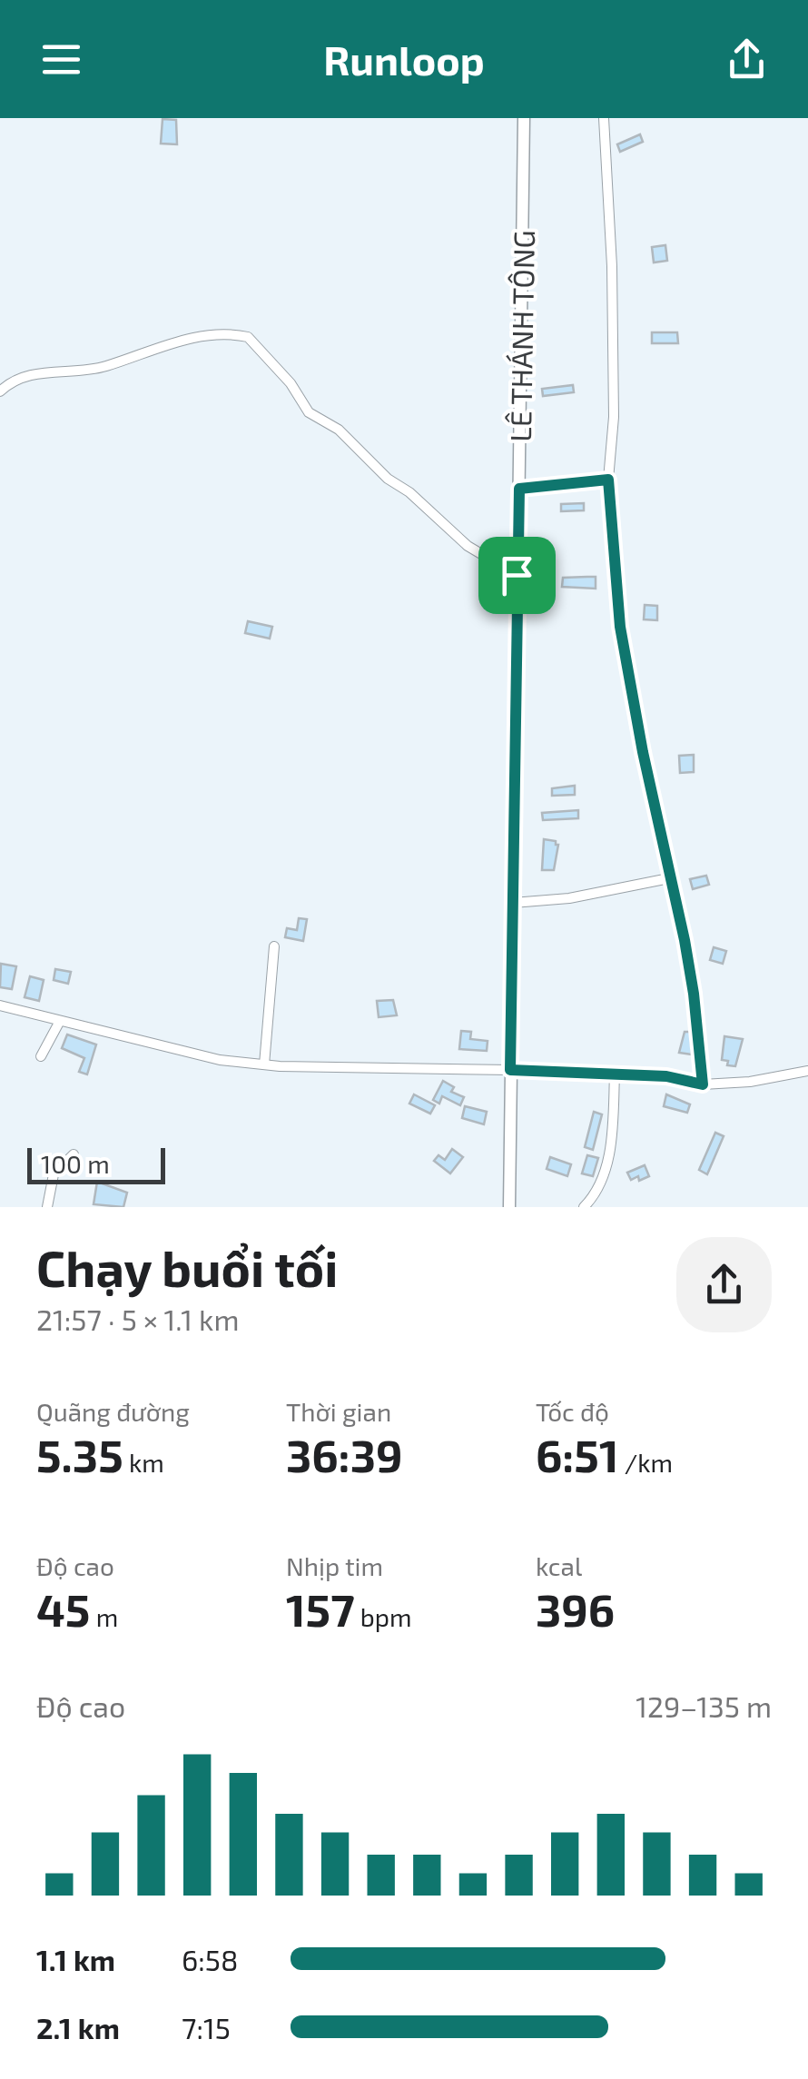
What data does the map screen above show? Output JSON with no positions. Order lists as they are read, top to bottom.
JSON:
{
  "streets": {
    "street": ["LÊ THÁNH TÔNG"]
  },
  "scale_bar": "100 m",
  "page": {
    "header": "Runloop",
    "scale": "100 m",
    "heading": ["Chạy buổi tối", "21:57 · 5 × 1.1 km"],
    "stats": [
      ["Quãng đường", "5.35 km"],
      ["Thời gian", "36:39"],
      ["Tốc độ", "6:51 /km"],
      ["Độ cao", "45 m"],
      ["Nhịp tim", "157 bpm"],
      ["kcal", "396"]
    ],
    "chart": ["Độ cao", "129–135 m"],
    "list": [
      {
        "name": "1.1 km",
        "note": "6:58"
      },
      {
        "name": "2.1 km",
        "note": "7:15"
      }
    ]
  }
}
